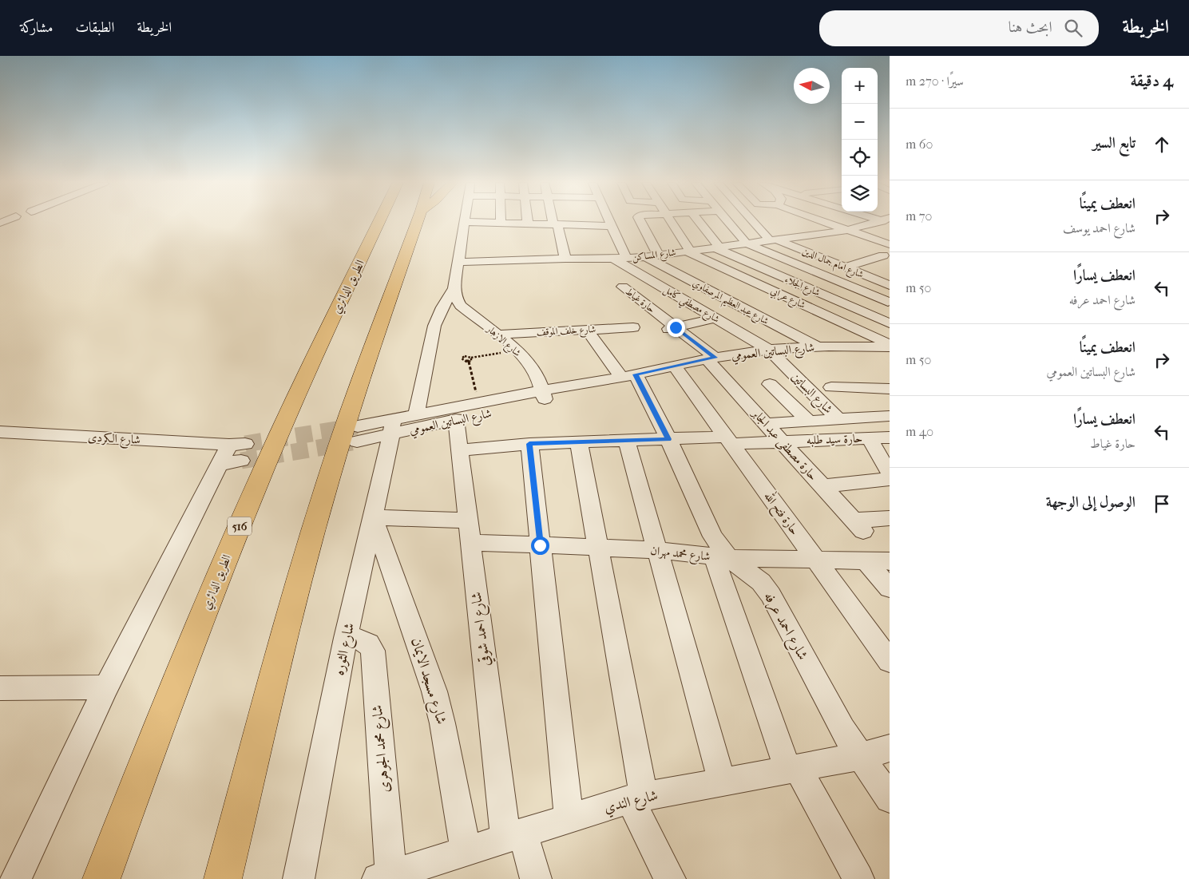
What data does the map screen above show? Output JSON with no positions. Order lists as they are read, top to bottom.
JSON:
{
  "streets": {
    "highway": ["الطريق الدائري", "516"],
    "street": [
      "شارع المساكن",
      "شارع امام جمال الدين",
      "شارع الجلاء",
      "شارع عرابي",
      "حارة غياط",
      "شارع عبد العظيم المرصفاوي",
      "شارع مصطفي كامل",
      "شارع خلف الموقف",
      "شارع الازهار",
      "شارع البساتين العمومي",
      "شارع البساتين",
      "شارع الكردى",
      "حارة سيد طلبه",
      "حارة مصطفى عبد الجابر",
      "حارة فتح الله",
      "شارع محمد مهران",
      "شارع احمد عرفه",
      "شارع احمد شوقي",
      "شارع الثوره",
      "شارع مسجد الايمان",
      "شارع محمد الجوهرى",
      "شارع الندي"
    ]
  },
  "crossings": [
    ["شارع المساكن", "شارع امام جمال الدين"],
    ["شارع المساكن", "شارع الجلاء"],
    ["شارع المساكن", "شارع عرابي"],
    ["شارع المساكن", "شارع عبد العظيم المرصفاوي"],
    ["شارع المساكن", "شارع مصطفي كامل"],
    ["شارع عرابي", "شارع البساتين العمومي"],
    ["حارة غياط", "شارع البساتين العمومي"],
    ["حارة غياط", "حارة مصطفى عبد الجابر"],
    ["شارع عبد العظيم المرصفاوي", "شارع البساتين العمومي"],
    ["شارع مصطفي كامل", "شارع البساتين العمومي"],
    ["شارع مصطفي كامل", "شارع البساتين"],
    ["شارع خلف الموقف", "شارع الازهار"],
    ["شارع خلف الموقف", "شارع احمد عرفه"],
    ["شارع الازهار", "شارع البساتين العمومي"],
    ["شارع البساتين العمومي", "شارع البساتين"],
    ["شارع البساتين العمومي", "حارة مصطفى عبد الجابر"],
    ["شارع البساتين العمومي", "حارة فتح الله"],
    ["شارع البساتين العمومي", "شارع احمد عرفه"],
    ["شارع البساتين العمومي", "شارع احمد شوقي"],
    ["شارع البساتين العمومي", "شارع الثوره"],
    ["حارة سيد طلبه", "حارة مصطفى عبد الجابر"],
    ["حارة سيد طلبه", "حارة فتح الله"],
    ["حارة سيد طلبه", "شارع احمد عرفه"],
    ["حارة سيد طلبه", "شارع احمد شوقي"],
    ["حارة فتح الله", "شارع محمد مهران"],
    ["شارع محمد مهران", "شارع احمد عرفه"],
    ["شارع محمد مهران", "شارع احمد شوقي"],
    ["شارع محمد مهران", "شارع الثوره"],
    ["شارع محمد مهران", "شارع مسجد الايمان"],
    ["شارع احمد عرفه", "شارع الندي"],
    ["شارع احمد شوقي", "شارع الندي"],
    ["شارع الثوره", "شارع مسجد الايمان"],
    ["شارع الثوره", "شارع محمد الجوهرى"],
    ["شارع مسجد الايمان", "شارع الندي"],
    ["شارع محمد الجوهرى", "شارع الندي"]
  ],
  "north": "left",
  "page": {
    "header": "الخريطة",
    "search": "ابحث هنا",
    "nav": ["الخريطة", "الطبقات", "مشاركة"],
    "heading": ["4 دقيقة", "سيرًا · 270 m"],
    "map_buttons": ["+", "−"],
    "list": [
      ["تابع السير", "60 m"],
      ["انعطف يمينًا", "شارع احمد يوسف", "70 m"],
      ["انعطف يسارًا", "شارع احمد عرفه", "50 m"],
      ["انعطف يمينًا", "شارع البساتين العمومي", "50 m"],
      ["انعطف يسارًا", "حارة غياط", "40 m"],
      "الوصول إلى الوجهة"
    ]
  }
}
